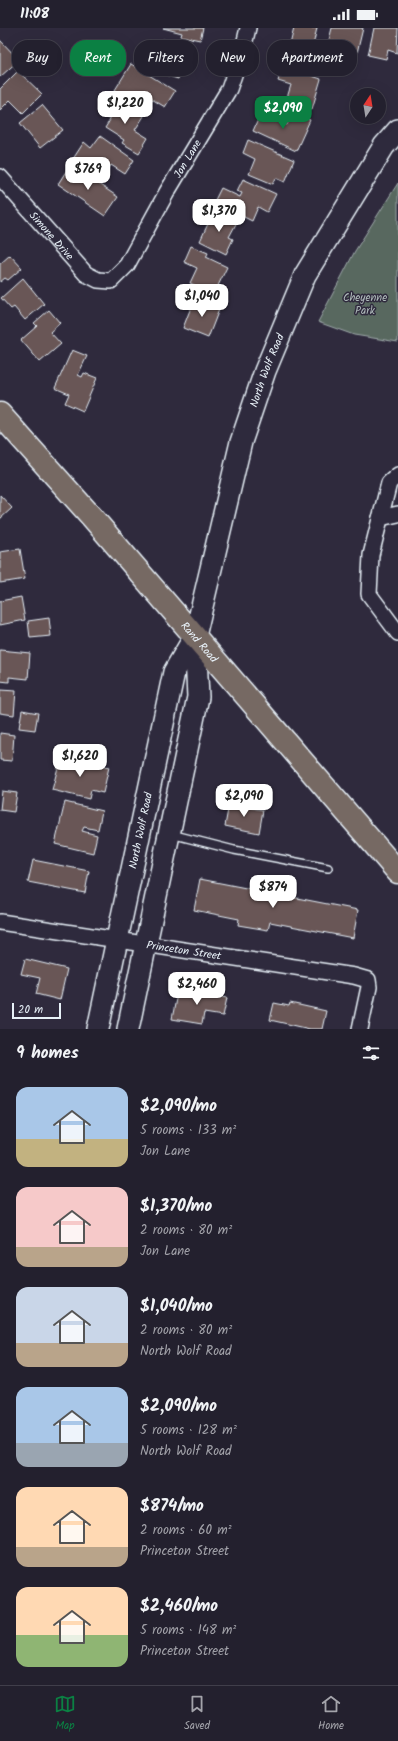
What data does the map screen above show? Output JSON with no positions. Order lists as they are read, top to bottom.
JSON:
{
  "streets": {
    "main road": ["North Wolf Road", "Rand Road"],
    "street": ["Jon Lane", "Simone Drive", "Princeton Street"]
  },
  "crossings": [
    ["Jon Lane", "Simone Drive"],
    ["North Wolf Road", "Rand Road"],
    ["North Wolf Road", "Princeton Street"]
  ],
  "parks": ["Cheyenne Park"],
  "scale_bar": "20 m",
  "north": "top",
  "page": {
    "status": "11:08",
    "chip": [
      "Buy",
      "Rent",
      "Filters",
      "New",
      "Apartment"
    ],
    "price": [
      "$1,220",
      "$2,090",
      "$769",
      "$1,370",
      "$1,040",
      "$1,620",
      "$2,090",
      "$874",
      "$2,460"
    ],
    "scale": "20 m",
    "heading": "9 homes",
    "list": [
      {
        "name": "$2,090/mo",
        "note": "5 rooms · 133 m² · Jon Lane"
      },
      {
        "name": "$1,370/mo",
        "note": "2 rooms · 80 m² · Jon Lane"
      },
      {
        "name": "$1,040/mo",
        "note": "2 rooms · 80 m² · North Wolf Road"
      },
      {
        "name": "$2,090/mo",
        "note": "5 rooms · 128 m² · North Wolf Road"
      },
      {
        "name": "$874/mo",
        "note": "2 rooms · 60 m² · Princeton Street"
      },
      {
        "name": "$2,460/mo",
        "note": "5 rooms · 148 m² · Princeton Street"
      }
    ],
    "tabs": ["Map", "Saved", "Home"]
  }
}
